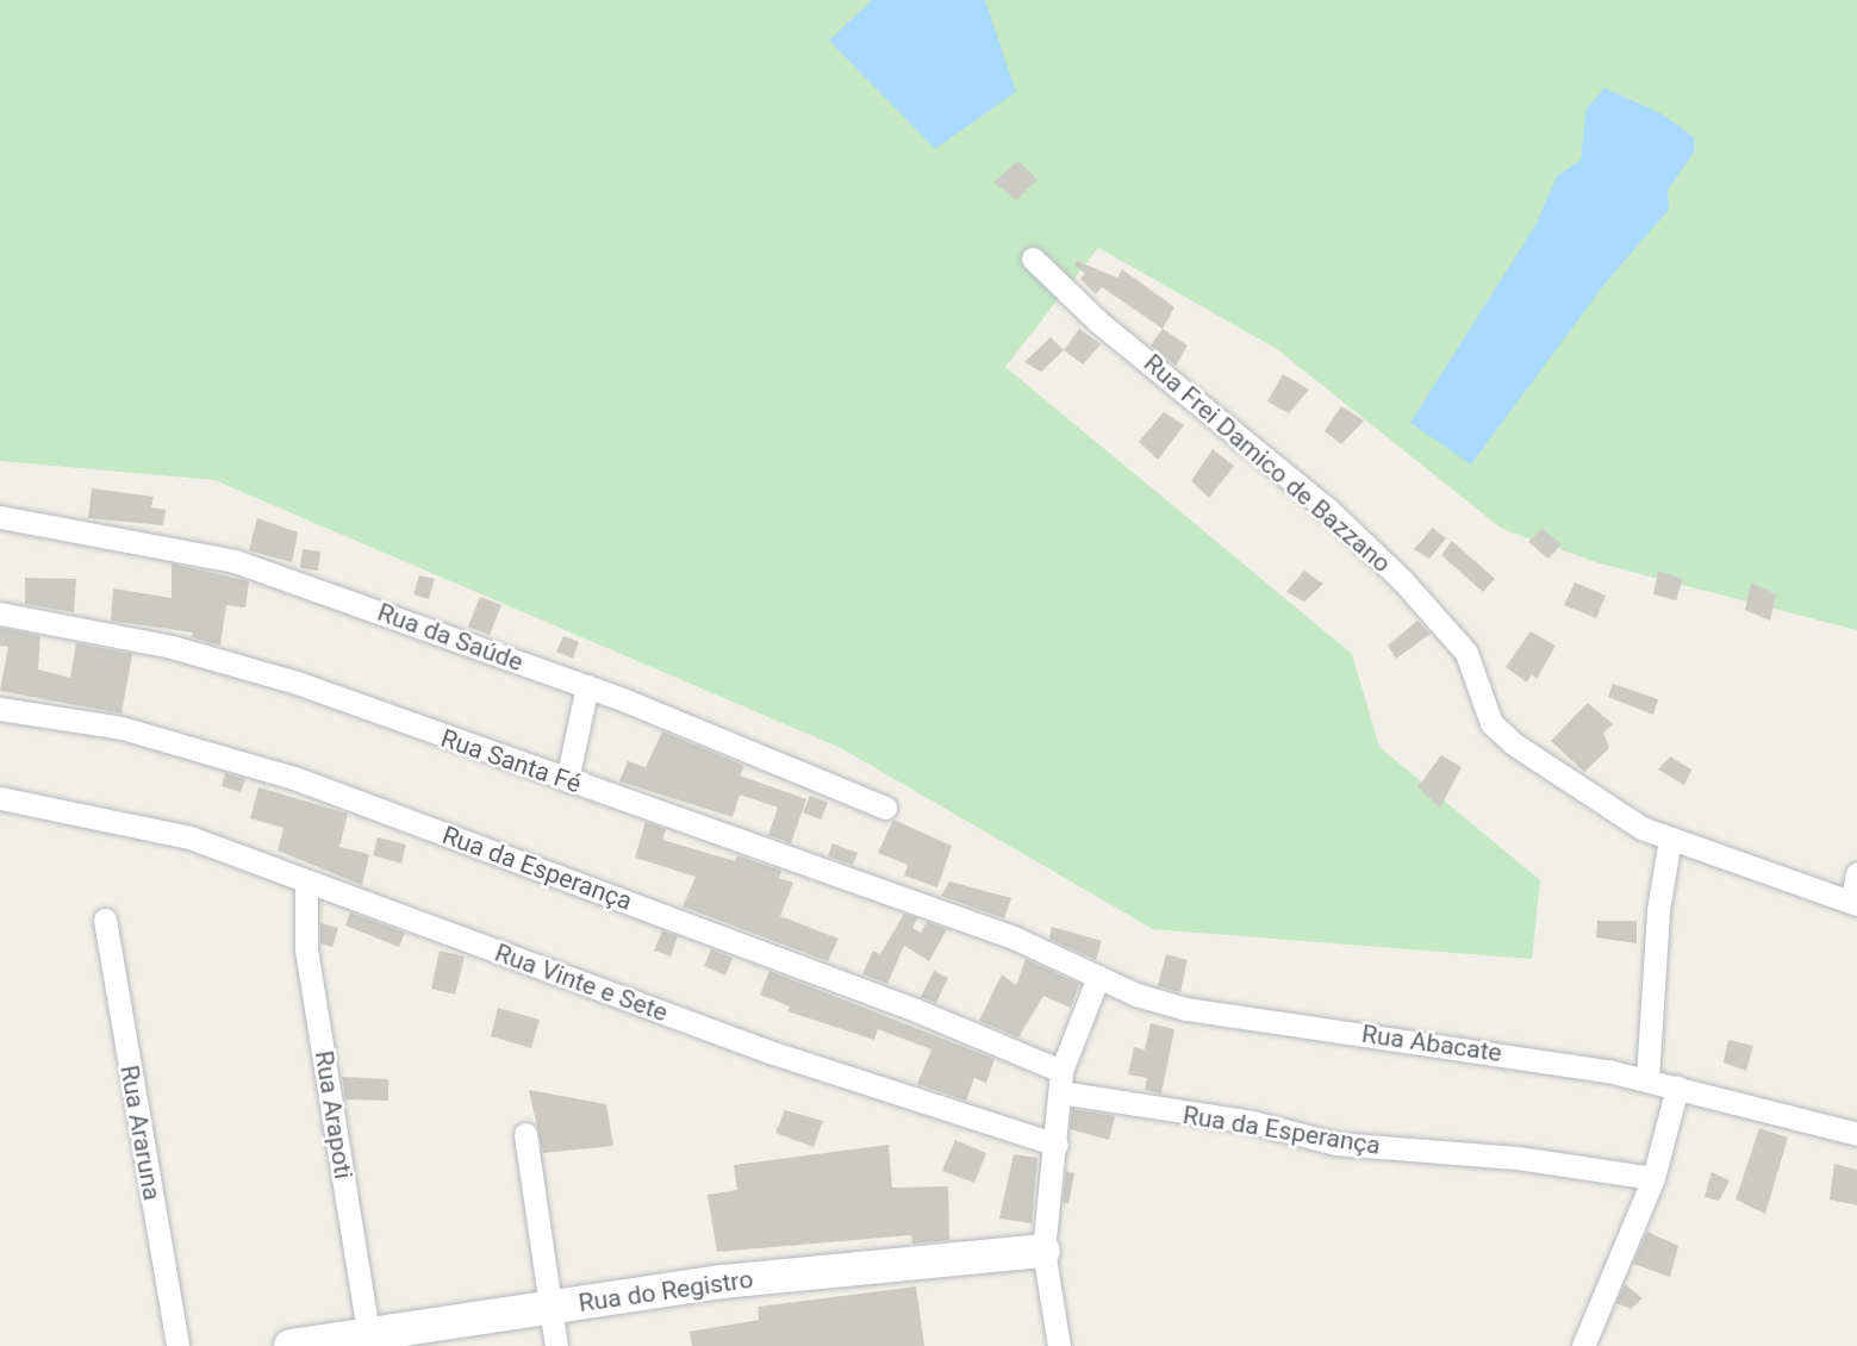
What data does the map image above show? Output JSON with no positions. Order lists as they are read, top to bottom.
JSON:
{
  "streets": {
    "street": [
      "Rua Frei Damico de Bazzano",
      "Rua da Saúde",
      "Rua Santa Fé",
      "Rua da Esperança",
      "Rua Vinte e Sete",
      "Rua Abacate",
      "Rua Arapoti",
      "Rua Araruna",
      "Rua do Registro"
    ]
  },
  "crossings": [
    ["Rua Santa Fé", "Rua Abacate"],
    ["Rua Vinte e Sete", "Rua Arapoti"],
    ["Rua Arapoti", "Rua do Registro"]
  ]
}
